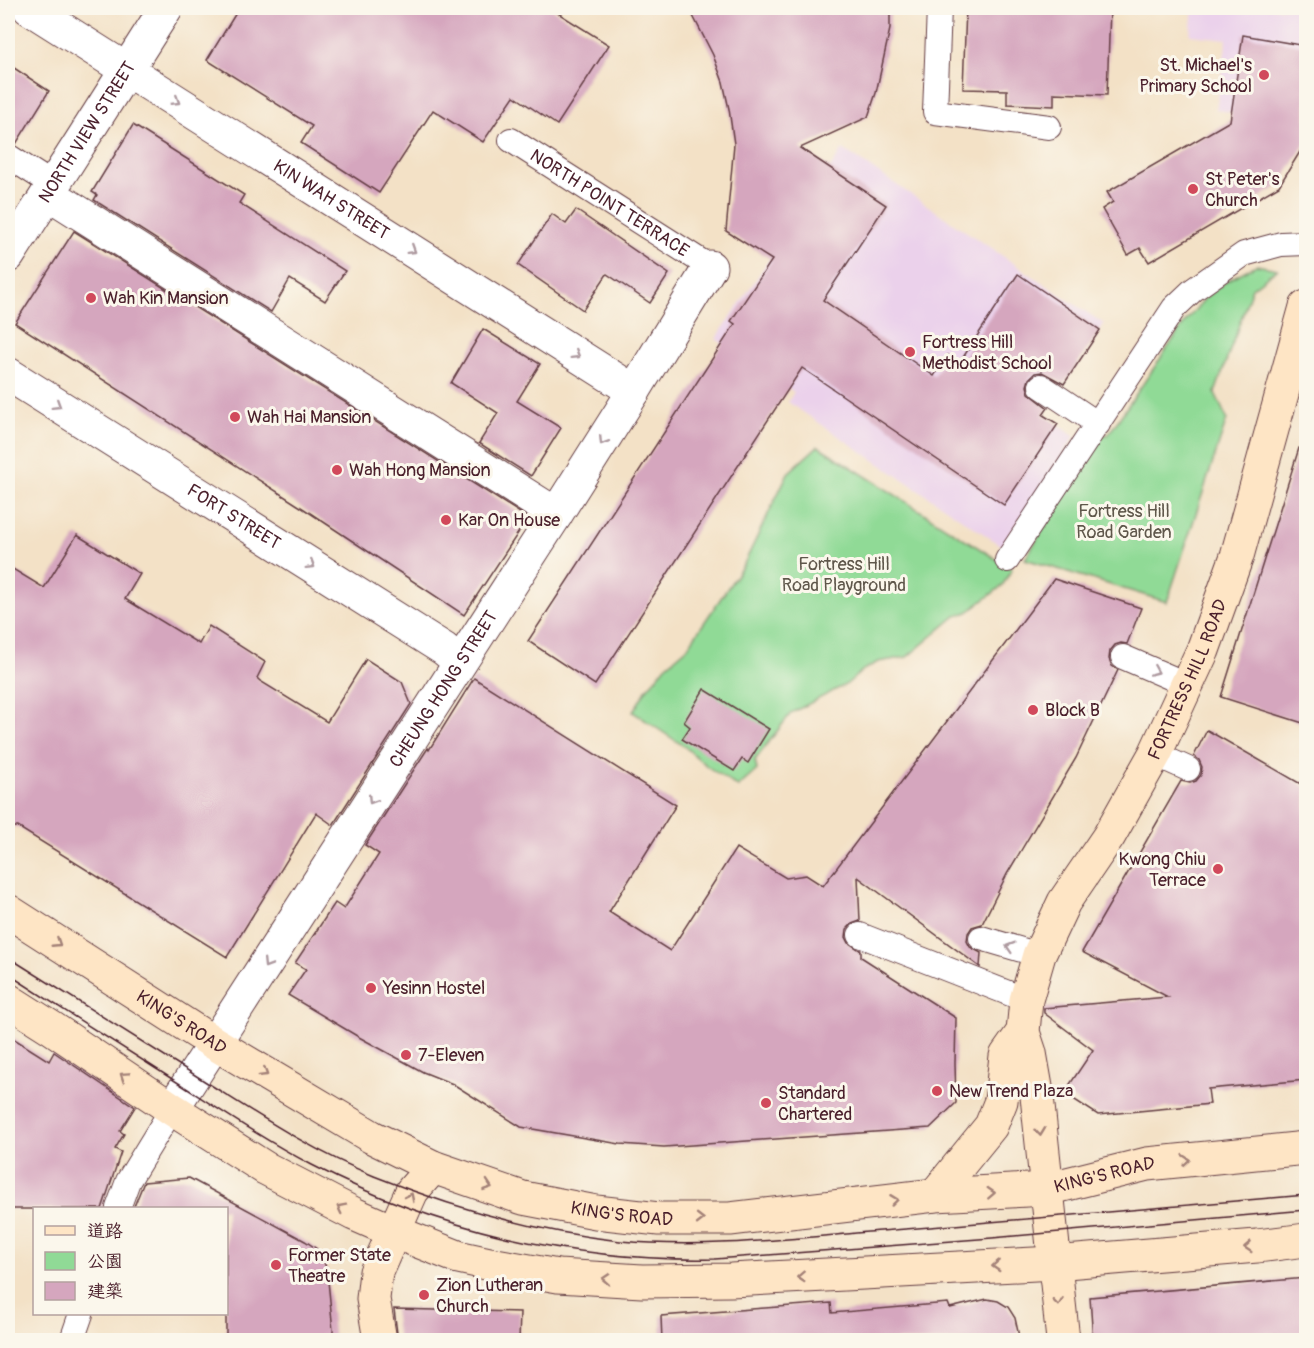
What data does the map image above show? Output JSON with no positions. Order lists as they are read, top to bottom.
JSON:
{
  "streets": {
    "street": [
      "NORTH VIEW STREET",
      "KIN WAH STREET",
      "FORT STREET",
      "FORTRESS HILL ROAD",
      "CHEUNG HONG STREET",
      "KING'S ROAD"
    ],
    "lane": ["NORTH POINT TERRACE"]
  },
  "crossings": [
    ["NORTH VIEW STREET", "KIN WAH STREET"],
    ["KIN WAH STREET", "CHEUNG HONG STREET"],
    ["NORTH POINT TERRACE", "CHEUNG HONG STREET"],
    ["FORT STREET", "CHEUNG HONG STREET"],
    ["FORTRESS HILL ROAD", "KING'S ROAD"],
    ["CHEUNG HONG STREET", "KING'S ROAD"]
  ],
  "one_way": ["CHEUNG HONG STREET"],
  "parks": ["Fortress Hill Road Garden", "Fortress Hill Road Playground"],
  "places": [
    "St. Michael's Primary School",
    "St Peter's Church",
    "Wah Kin Mansion",
    "Fortress Hill Methodist School",
    "Wah Hai Mansion",
    "Wah Hong Mansion",
    "Kar On House",
    "Block B",
    "Kwong Chiu Terrace",
    "Yesinn Hostel",
    "7-Eleven",
    "New Trend Plaza",
    "Standard Chartered",
    "Former State Theatre",
    "Zion Lutheran Church"
  ],
  "legend": ["道路", "公園", "建築"]
}
